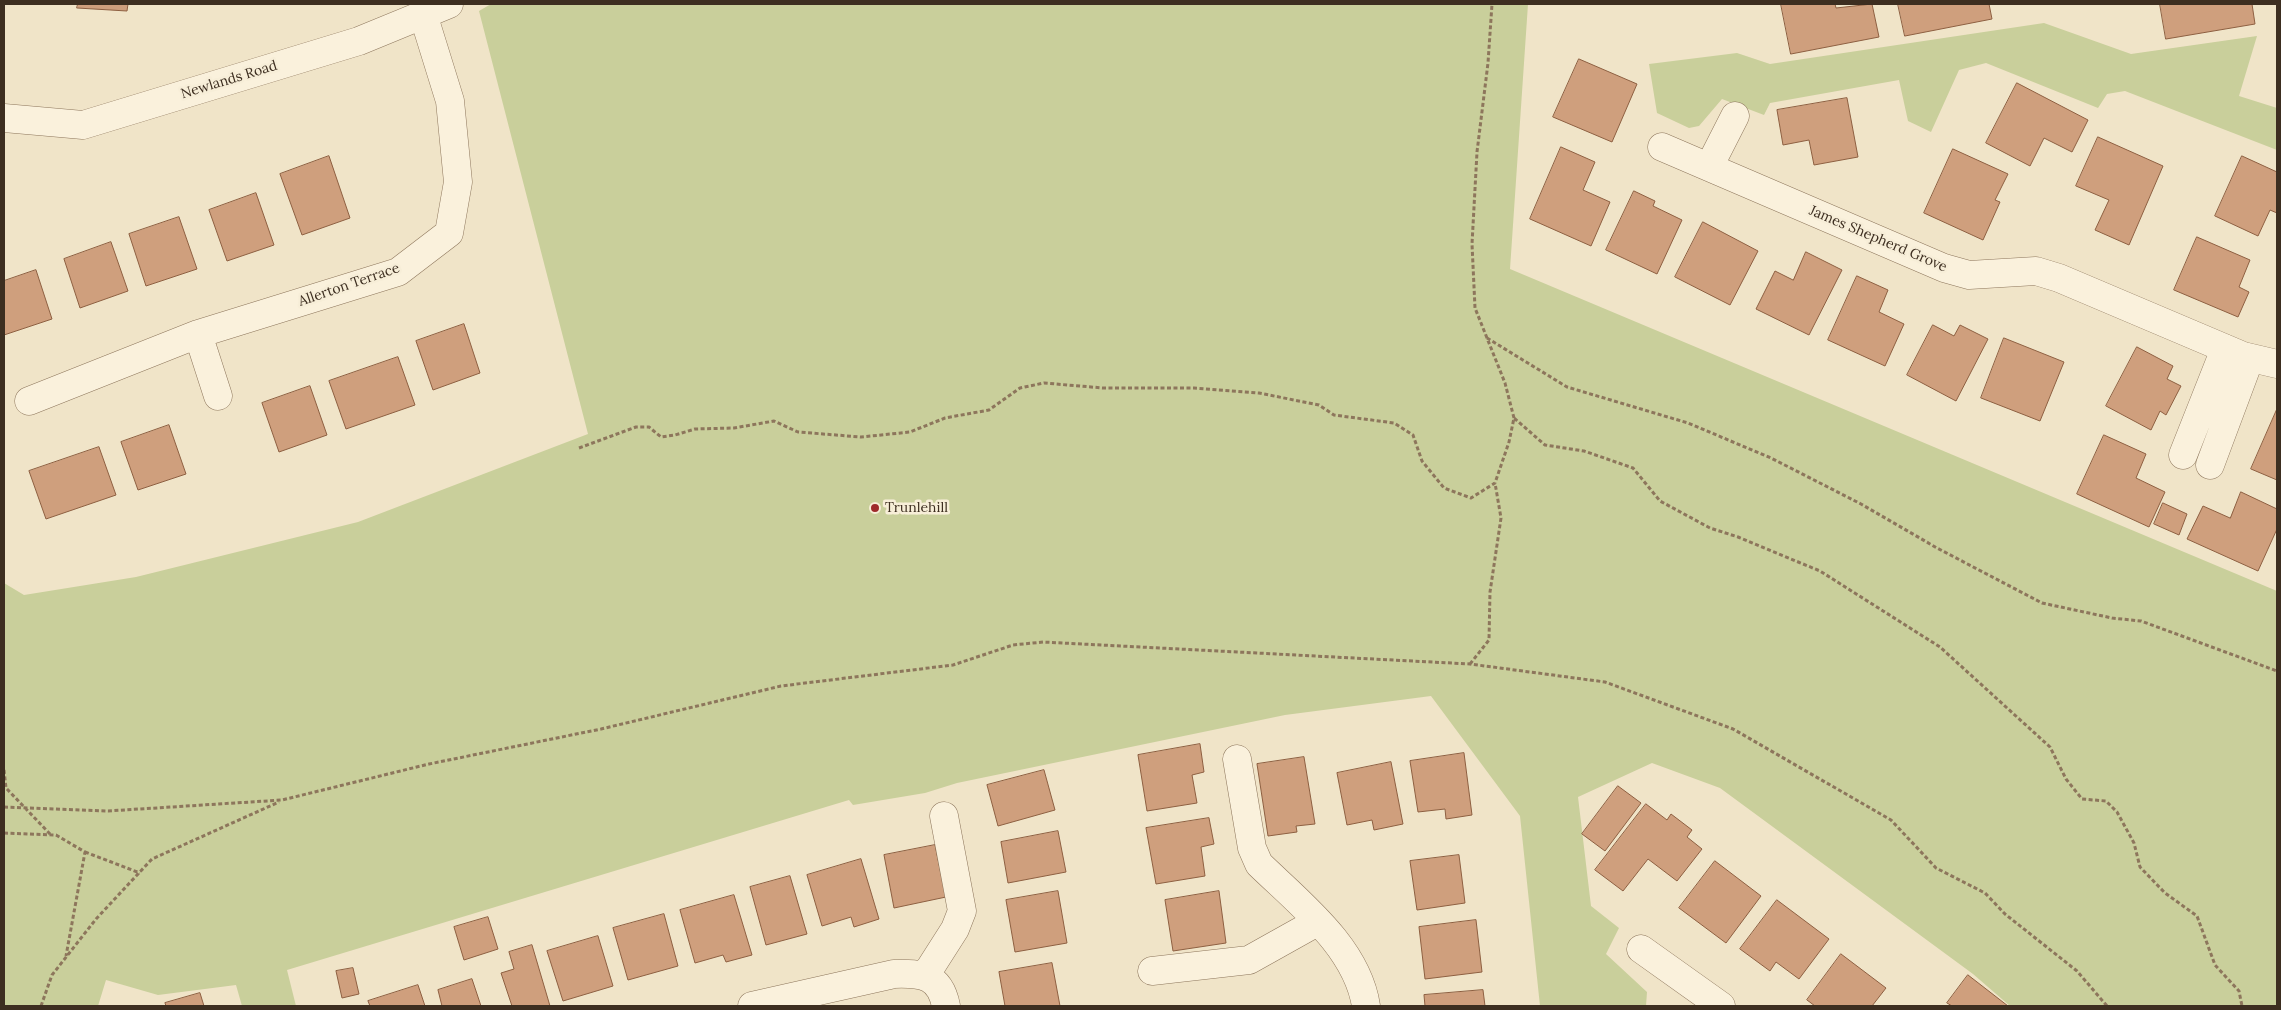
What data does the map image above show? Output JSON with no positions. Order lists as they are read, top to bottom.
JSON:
{
  "streets": {
    "street": ["Newlands Road", "James Shepherd Grove", "Allerton Terrace"]
  },
  "crossings": [
    ["Newlands Road", "Allerton Terrace"]
  ],
  "places": ["Trunlehill"]
}
